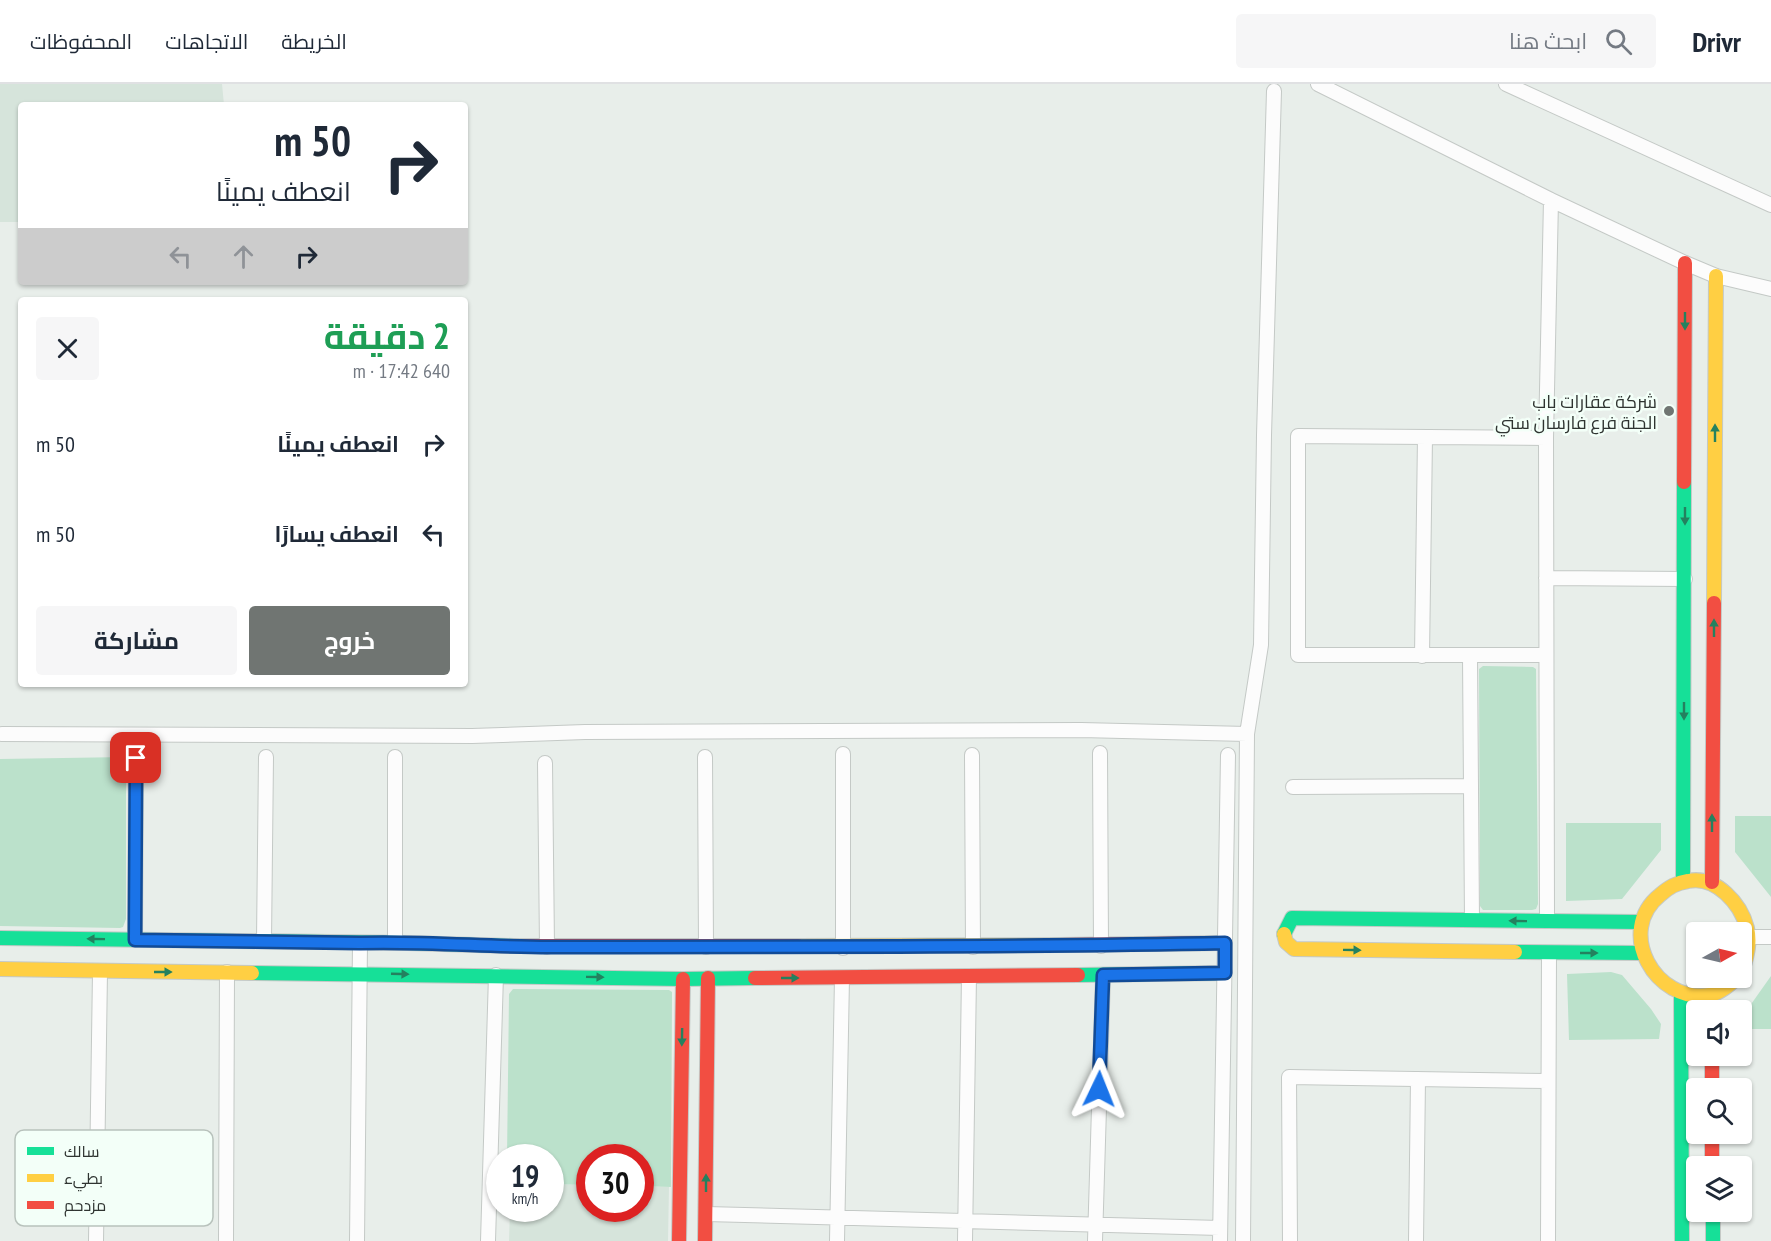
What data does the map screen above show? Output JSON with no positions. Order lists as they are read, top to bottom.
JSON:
{
  "places": ["شرکة عقارات باب الجنة فرع فارسان ستي"],
  "legend": ["سالك", "بطيء", "مزدحم"],
  "north": "right",
  "page": {
    "header": "Drivr",
    "search": "ابحث هنا",
    "nav": ["الخريطة", "الاتجاهات", "المحفوظات"],
    "turn": ["50 m", "انعطف يمينًا"],
    "heading": ["2 دقيقة", "640 m · 17:42"],
    "list": [
      {
        "name": "انعطف يمينًا",
        "value": "50 m"
      },
      {
        "name": "انعطف يسارًا",
        "value": "50 m"
      }
    ],
    "buttons": ["خروج", "مشاركة"],
    "speed": "19 km/h",
    "limit": "30"
  }
}
